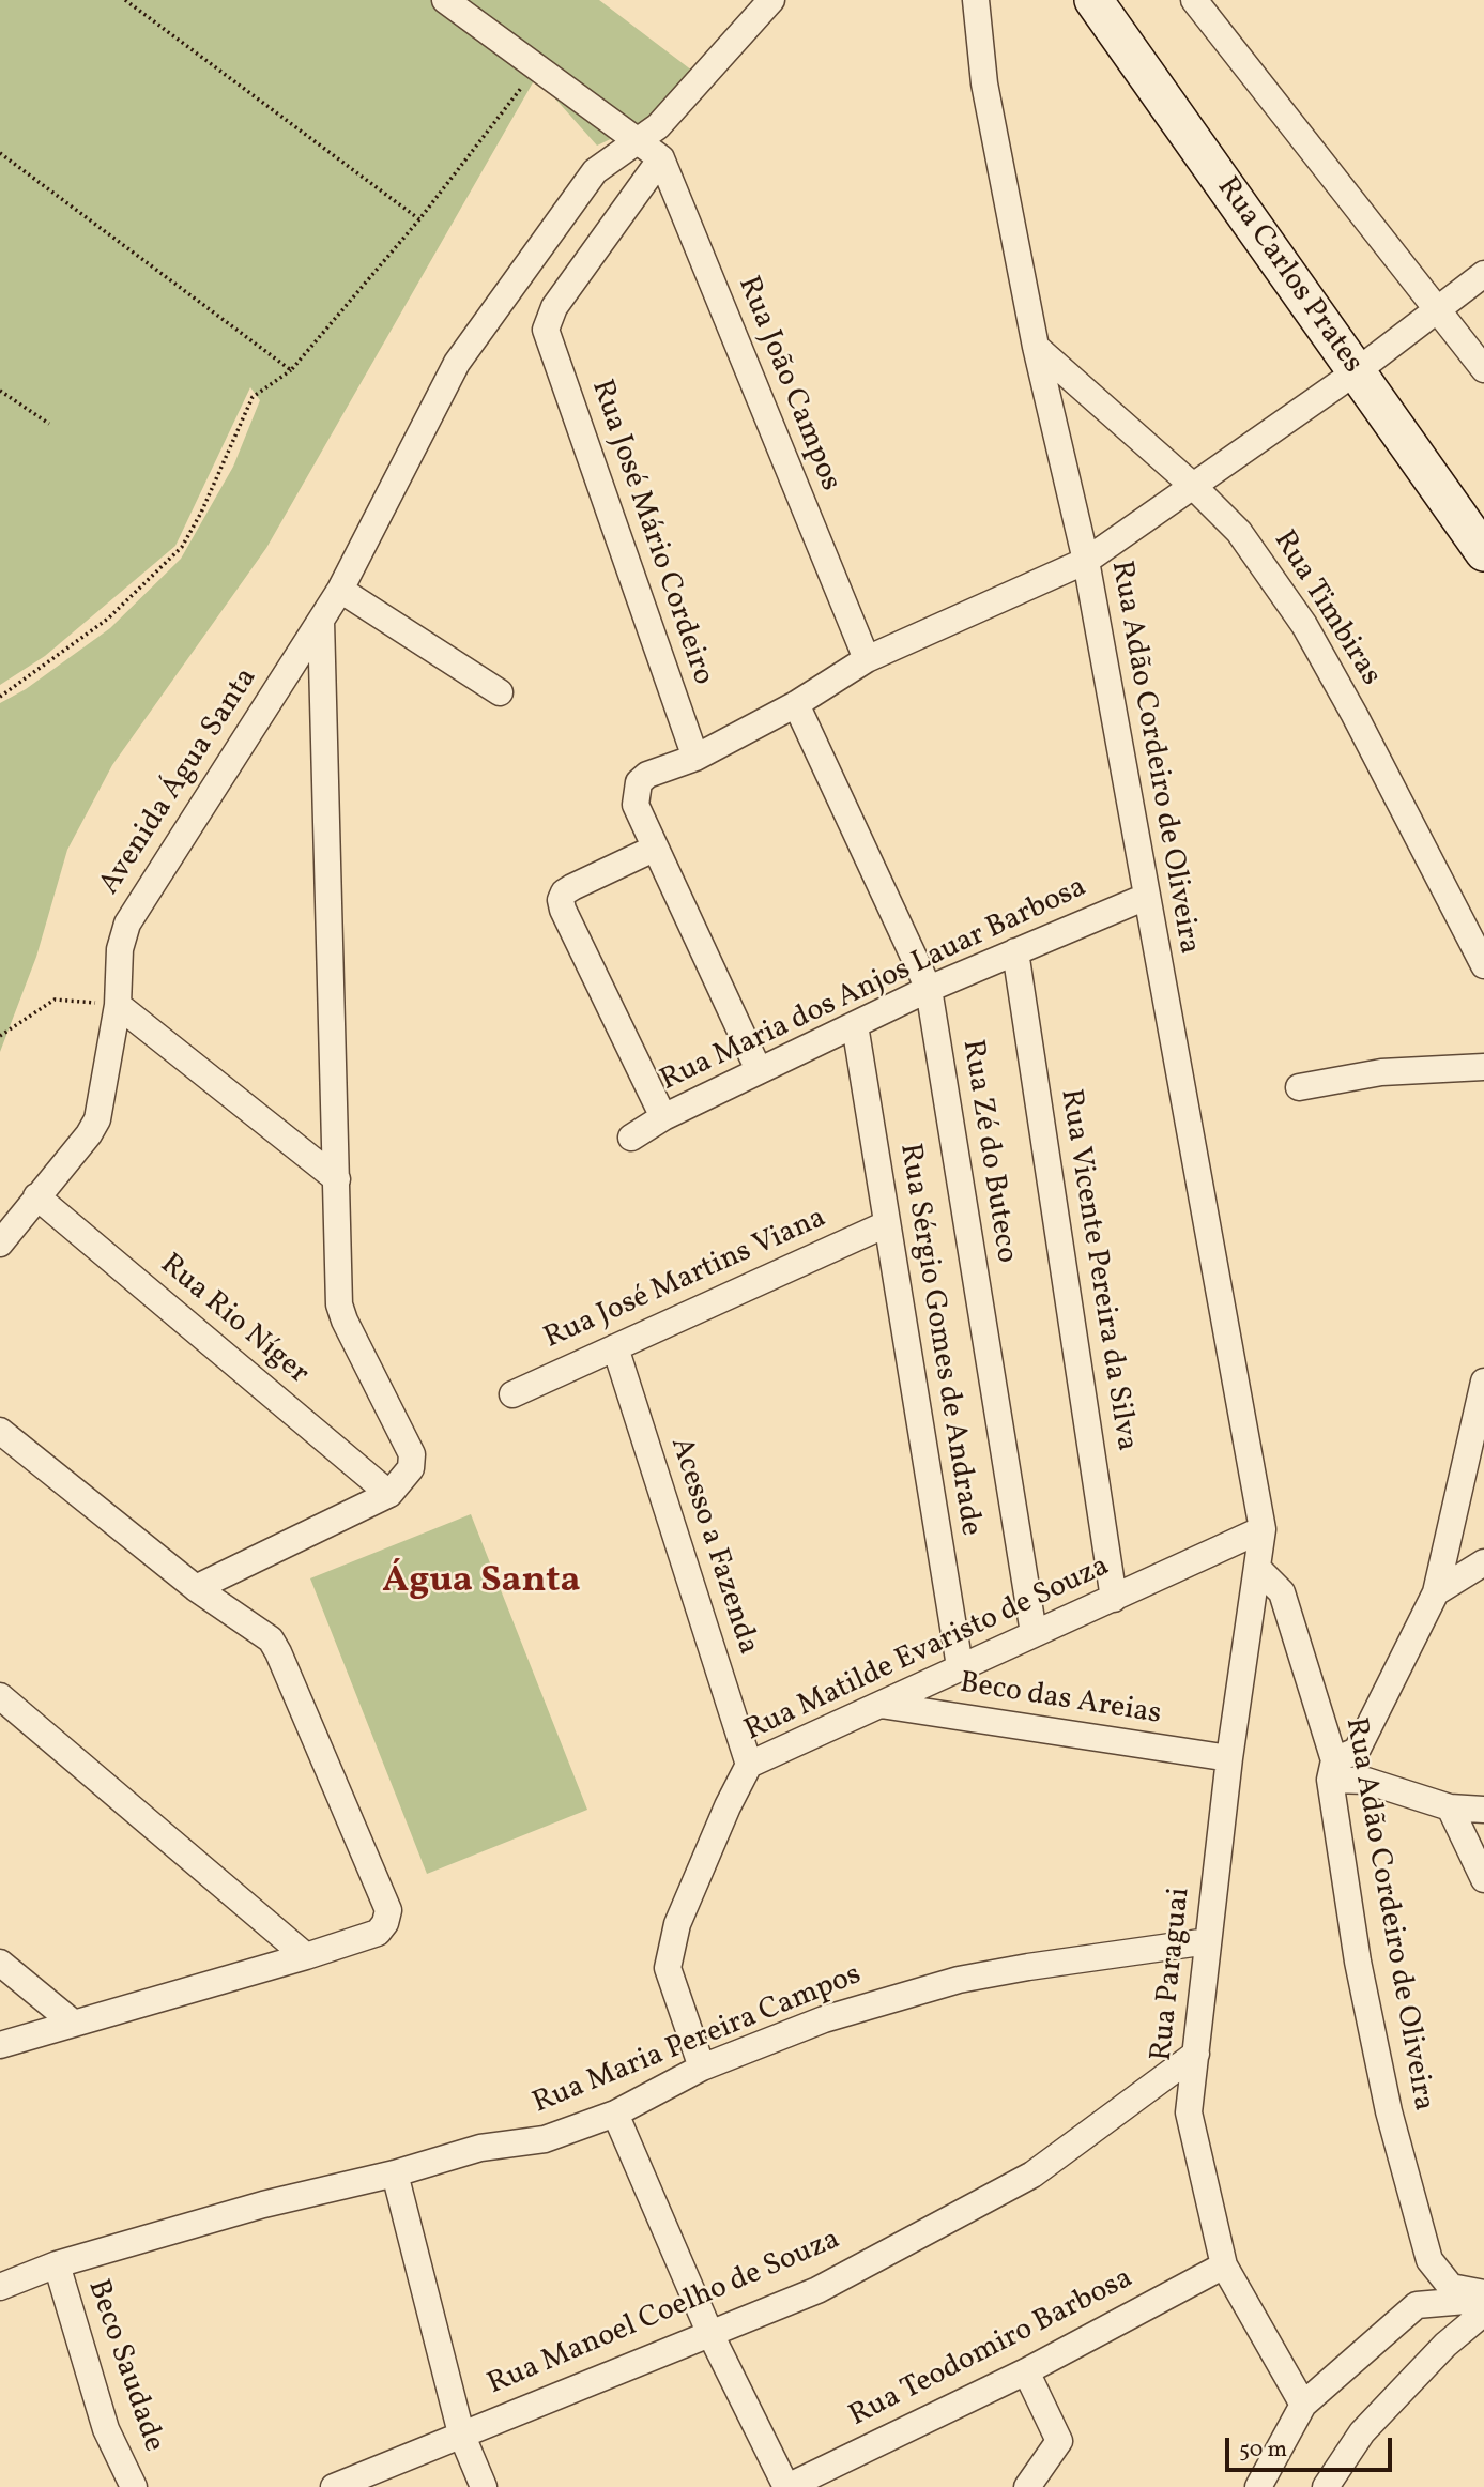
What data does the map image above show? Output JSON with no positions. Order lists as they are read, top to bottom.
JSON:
{
  "streets": {
    "street": [
      "Rua Carlos Prates",
      "Rua João Campos",
      "Rua José Mário Cordeiro",
      "Rua Timbiras",
      "Rua Adão Cordeiro de Oliveira",
      "Avenida Água Santa",
      "Rua Maria dos Anjos Lauar Barbosa",
      "Rua Zé do Buteco",
      "Rua Vicente Pereira da Silva",
      "Rua José Martins Viana",
      "Rua Rio Níger",
      "Rua Sérgio Gomes de Andrade",
      "Acesso a Fazenda",
      "Rua Matilde Evaristo de Souza",
      "Beco das Areias",
      "Rua Paraguai",
      "Rua Maria Pereira Campos",
      "Rua Manoel Coelho de Souza",
      "Rua Teodomiro Barbosa",
      "Beco Saudade"
    ]
  },
  "crossings": [
    ["Rua João Campos", "Rua José Mário Cordeiro"],
    ["Rua Timbiras", "Rua Adão Cordeiro de Oliveira"],
    ["Rua Adão Cordeiro de Oliveira", "Rua Maria dos Anjos Lauar Barbosa"],
    ["Rua Adão Cordeiro de Oliveira", "Rua Matilde Evaristo de Souza"],
    ["Rua Adão Cordeiro de Oliveira", "Rua Paraguai"],
    ["Avenida Água Santa", "Rua Rio Níger"],
    ["Rua Maria dos Anjos Lauar Barbosa", "Rua Zé do Buteco"],
    ["Rua Maria dos Anjos Lauar Barbosa", "Rua Vicente Pereira da Silva"],
    ["Rua Maria dos Anjos Lauar Barbosa", "Rua Sérgio Gomes de Andrade"],
    ["Rua Zé do Buteco", "Rua Matilde Evaristo de Souza"],
    ["Rua Vicente Pereira da Silva", "Rua Matilde Evaristo de Souza"],
    ["Rua José Martins Viana", "Rua Sérgio Gomes de Andrade"],
    ["Rua José Martins Viana", "Acesso a Fazenda"],
    ["Rua Sérgio Gomes de Andrade", "Rua Matilde Evaristo de Souza"],
    ["Acesso a Fazenda", "Rua Matilde Evaristo de Souza"],
    ["Rua Matilde Evaristo de Souza", "Beco das Areias"],
    ["Rua Matilde Evaristo de Souza", "Rua Paraguai"],
    ["Rua Matilde Evaristo de Souza", "Rua Maria Pereira Campos"],
    ["Beco das Areias", "Rua Paraguai"],
    ["Rua Paraguai", "Rua Maria Pereira Campos"],
    ["Rua Paraguai", "Rua Manoel Coelho de Souza"],
    ["Rua Paraguai", "Rua Teodomiro Barbosa"],
    ["Rua Maria Pereira Campos", "Beco Saudade"]
  ],
  "districts": ["Água Santa"],
  "scale_bar": "50 m"
}
